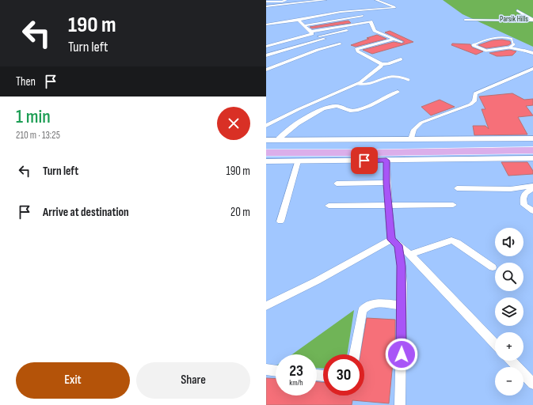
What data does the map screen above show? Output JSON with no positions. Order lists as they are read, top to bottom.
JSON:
{
  "parks": ["Parsik Hills"],
  "page": {
    "turn": ["190 m", "Turn left"],
    "then": "Then",
    "heading": ["1 min", "210 m · 13:25"],
    "list": [
      {
        "name": "Turn left",
        "value": "190 m"
      },
      {
        "name": "Arrive at destination",
        "value": "20 m"
      }
    ],
    "map_buttons": ["+", "−"],
    "speed": "23 km/h",
    "limit": "30",
    "buttons": ["Exit", "Share"]
  }
}
